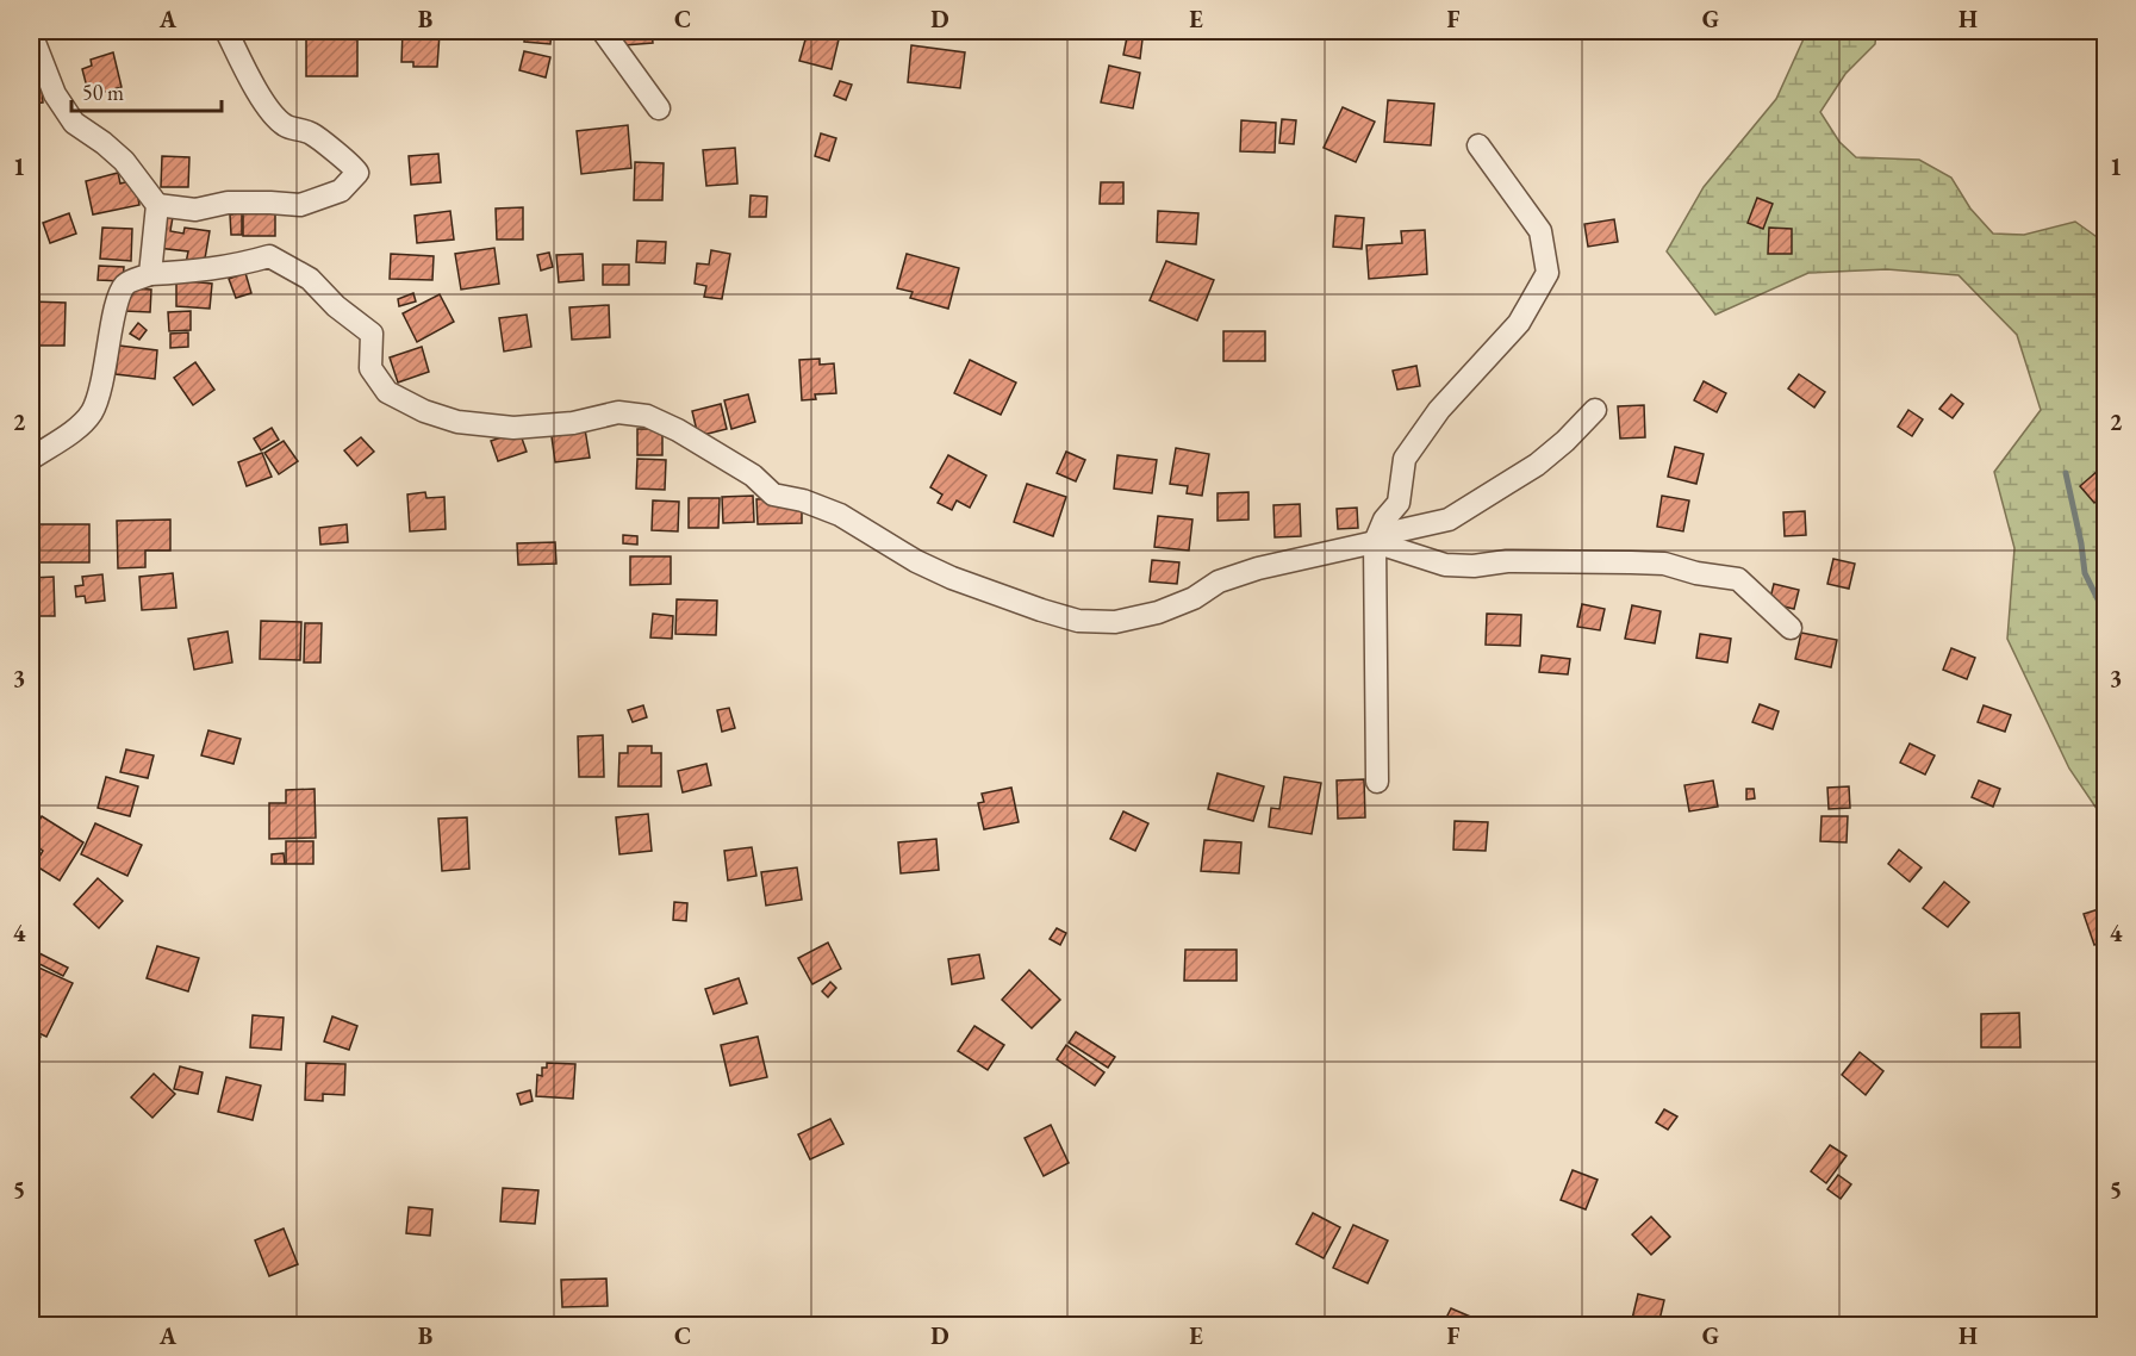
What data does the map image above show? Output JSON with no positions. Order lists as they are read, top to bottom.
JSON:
{
  "scale_bar": "50 m",
  "grid": {
    "columns": [
      "A",
      "B",
      "C",
      "D",
      "E",
      "F",
      "G",
      "H"
    ],
    "rows": [
      "1",
      "2",
      "3",
      "4",
      "5"
    ]
  }
}
